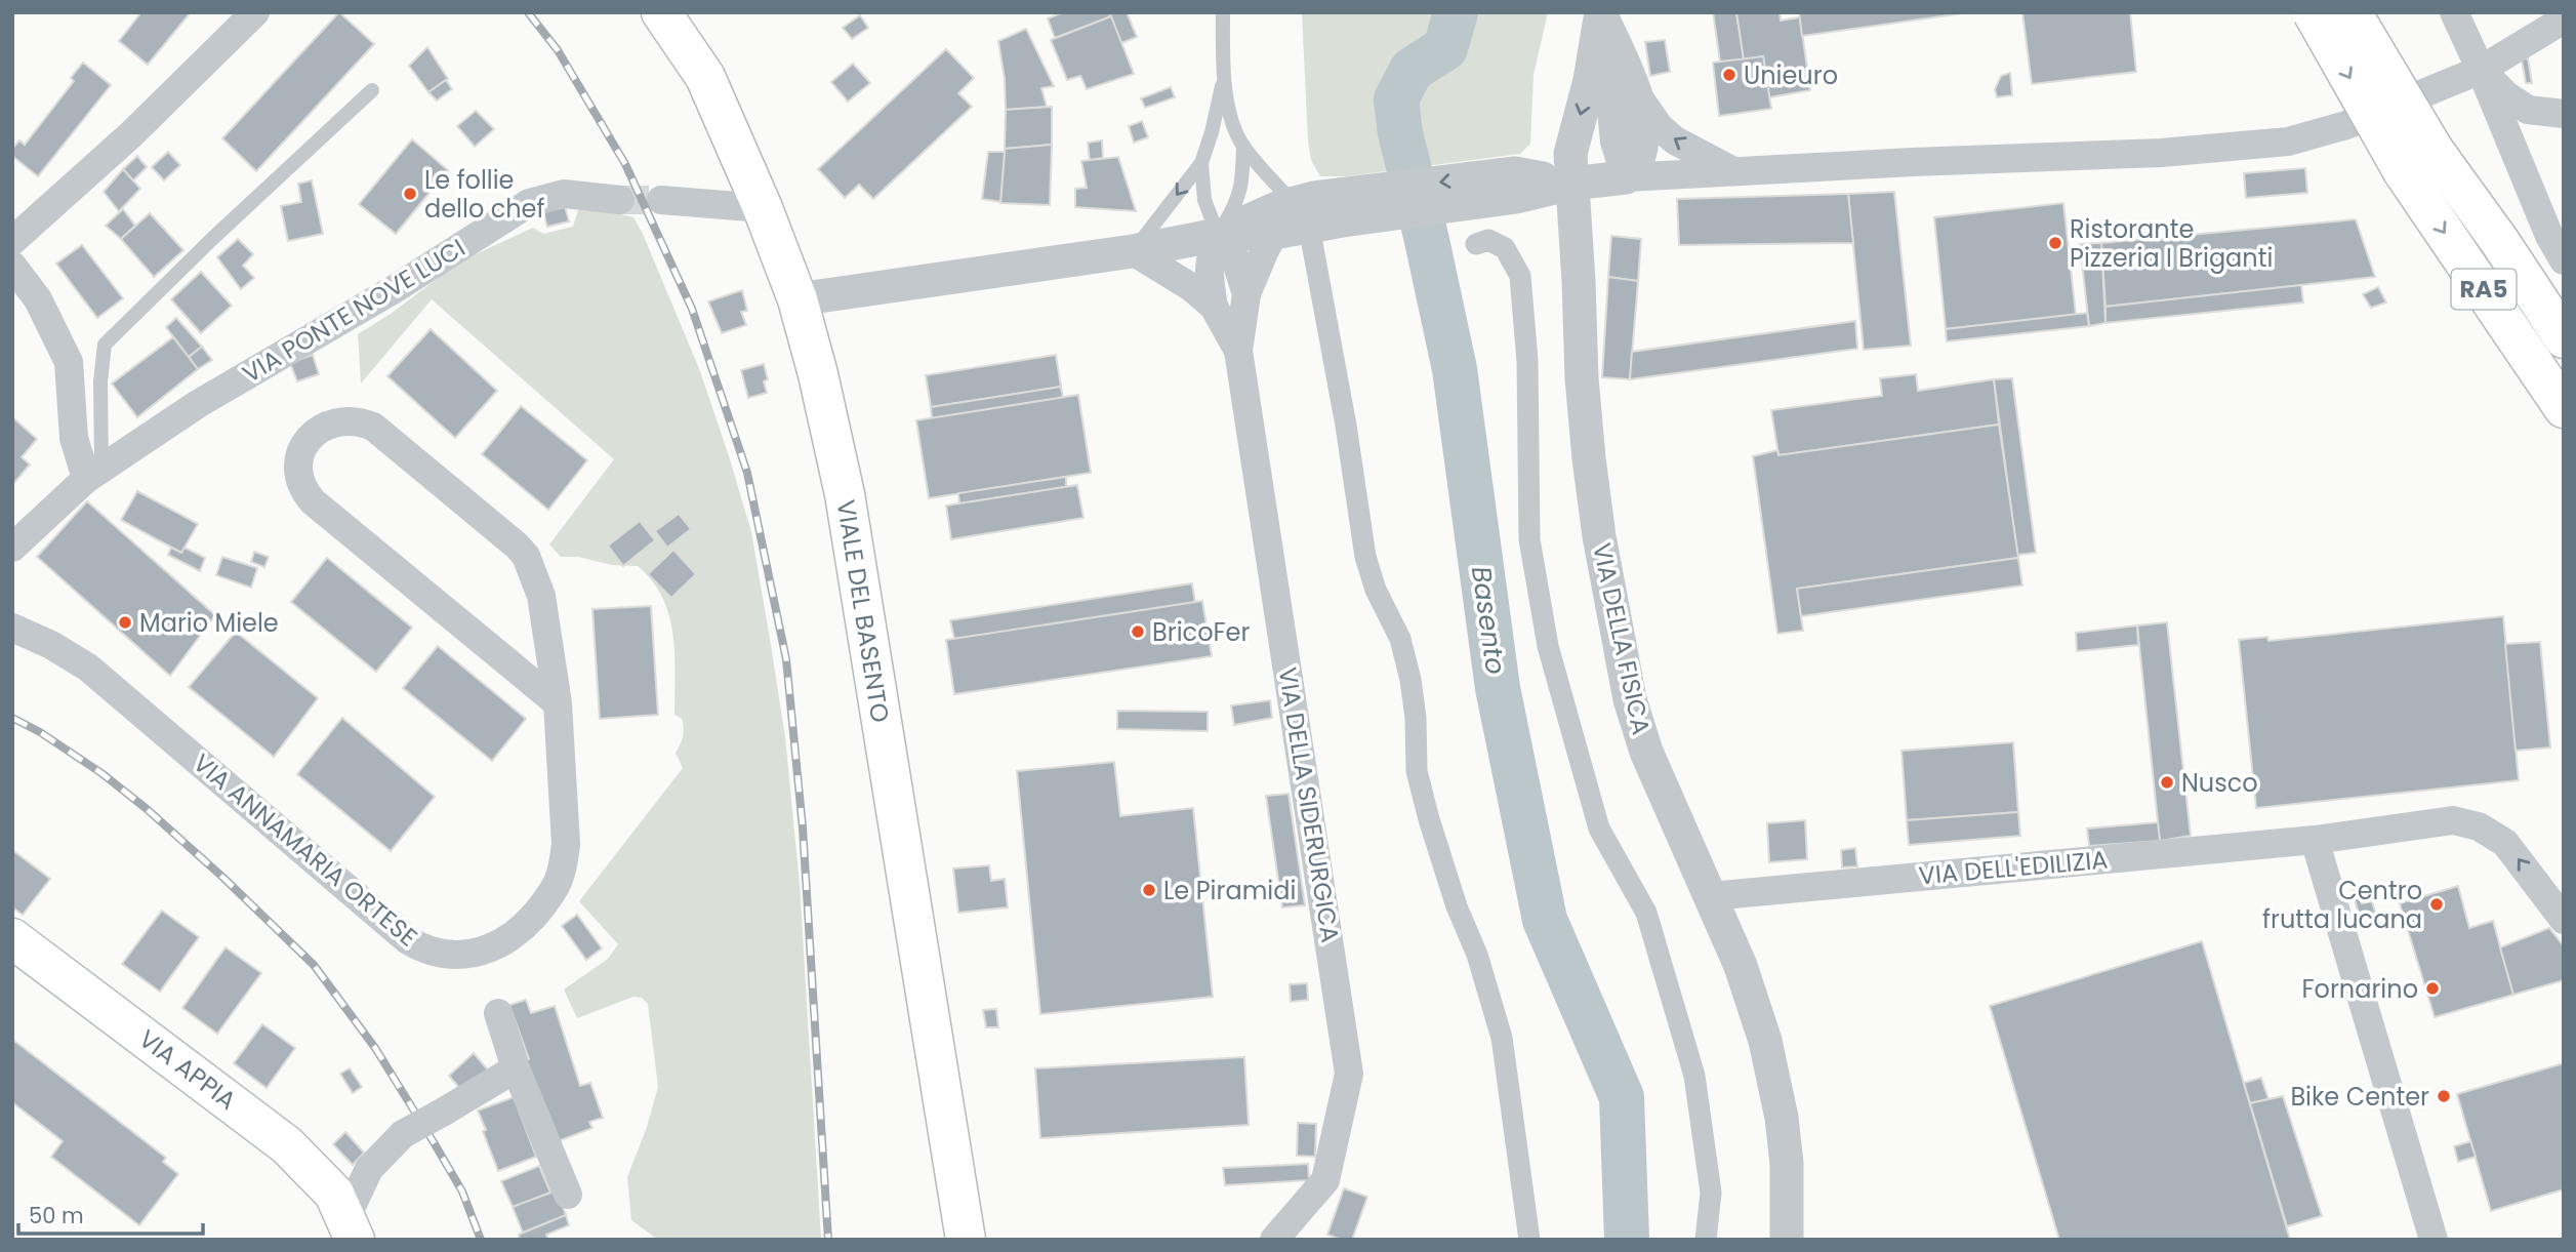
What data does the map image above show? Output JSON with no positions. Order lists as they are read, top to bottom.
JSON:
{
  "streets": {
    "main road": ["RA5", "VIALE DEL BASENTO", "VIA APPIA"],
    "street": [
      "VIA PONTE NOVE LUCI",
      "VIA DELLA FISICA",
      "VIA DELLA SIDERURGICA",
      "VIA ANNAMARIA ORTESE",
      "VIA DELL'EDILIZIA"
    ]
  },
  "crossings": [
    ["VIA DELLA FISICA", "VIA DELL'EDILIZIA"]
  ],
  "water": ["Basento"],
  "places": [
    "Unieuro",
    "Le follie dello chef",
    "Ristorante Pizzeria I Briganti",
    "Mario Miele",
    "BricoFer",
    "Nusco",
    "Le Piramidi",
    "Centro frutta lucana",
    "Fornarino",
    "Bike Center"
  ],
  "scale_bar": "50 m"
}
